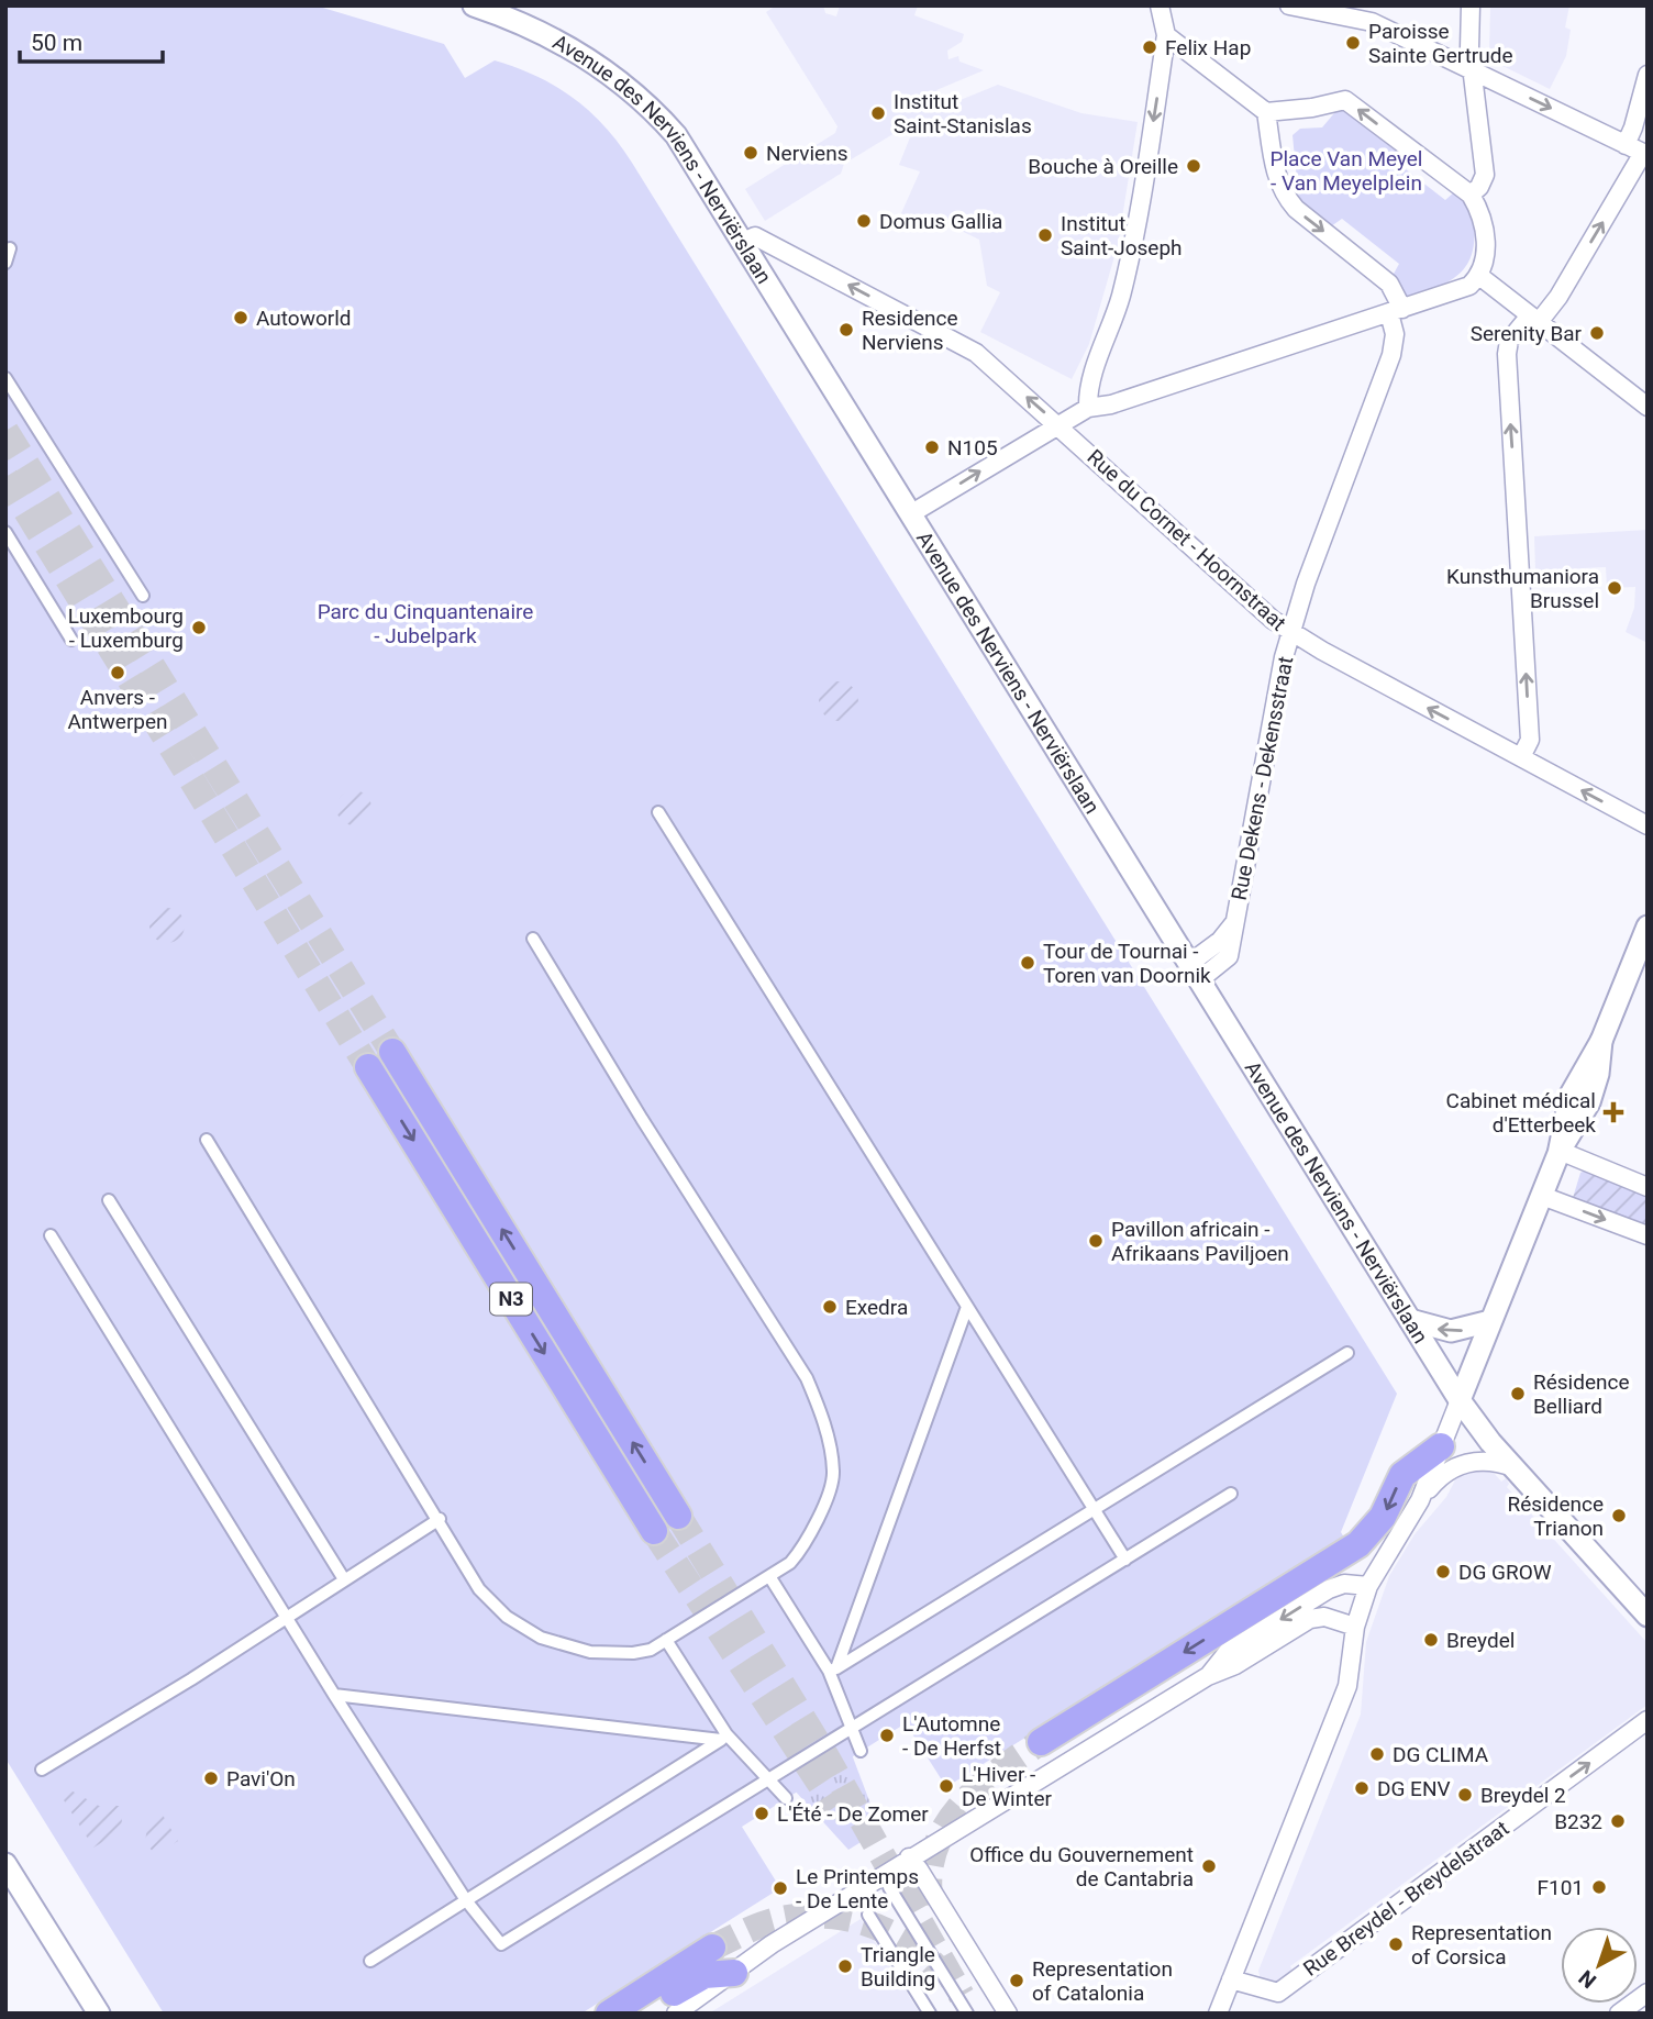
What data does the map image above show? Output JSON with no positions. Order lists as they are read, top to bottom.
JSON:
{
  "streets": {
    "highway": ["N3"],
    "street": [
      "Avenue des Nerviens - Nerviërslaan",
      "Rue du Cornet - Hoornstraat",
      "Rue Dekens - Dekensstraat",
      "Rue Breydel - Breydelstraat"
    ]
  },
  "crossings": [
    ["Avenue des Nerviens - Nerviërslaan", "Rue du Cornet - Hoornstraat"],
    ["Avenue des Nerviens - Nerviërslaan", "Rue Dekens - Dekensstraat"],
    ["Rue du Cornet - Hoornstraat", "Rue Dekens - Dekensstraat"]
  ],
  "one_way": ["Rue du Cornet - Hoornstraat", "Rue Breydel - Breydelstraat"],
  "parks": ["Place Van Meyel - Van Meyelplein", "Parc du Cinquantenaire - Jubelpark"],
  "places": {
    "other": [
      "Paroisse Sainte Gertrude",
      "Felix Hap",
      "Institut Saint-Stanislas",
      "Nerviens",
      "Bouche à Oreille",
      "Domus Gallia",
      "Institut Saint-Joseph",
      "Autoworld",
      "Residence Nerviens",
      "Serenity Bar",
      "N105",
      "Kunsthumaniora Brussel",
      "Luxembourg - Luxemburg",
      "Anvers - Antwerpen",
      "Tour de Tournai - Toren van Doornik",
      "Pavillon africain - Afrikaans Paviljoen",
      "Exedra",
      "Résidence Belliard",
      "Résidence Trianon",
      "DG GROW",
      "Breydel",
      "L'Automne - De Herfst",
      "DG CLIMA",
      "Pavi'On",
      "L'Hiver - De Winter",
      "DG ENV",
      "Breydel 2",
      "L'Été - De Zomer",
      "B232",
      "Office du Gouvernement de Cantabria",
      "F101",
      "Le Printemps - De Lente",
      "Representation of Corsica",
      "Triangle Building",
      "Representation of Catalonia"
    ],
    "health": ["Cabinet médical d'Etterbeek"]
  },
  "scale_bar": "50 m",
  "north": "bottom left"
}
